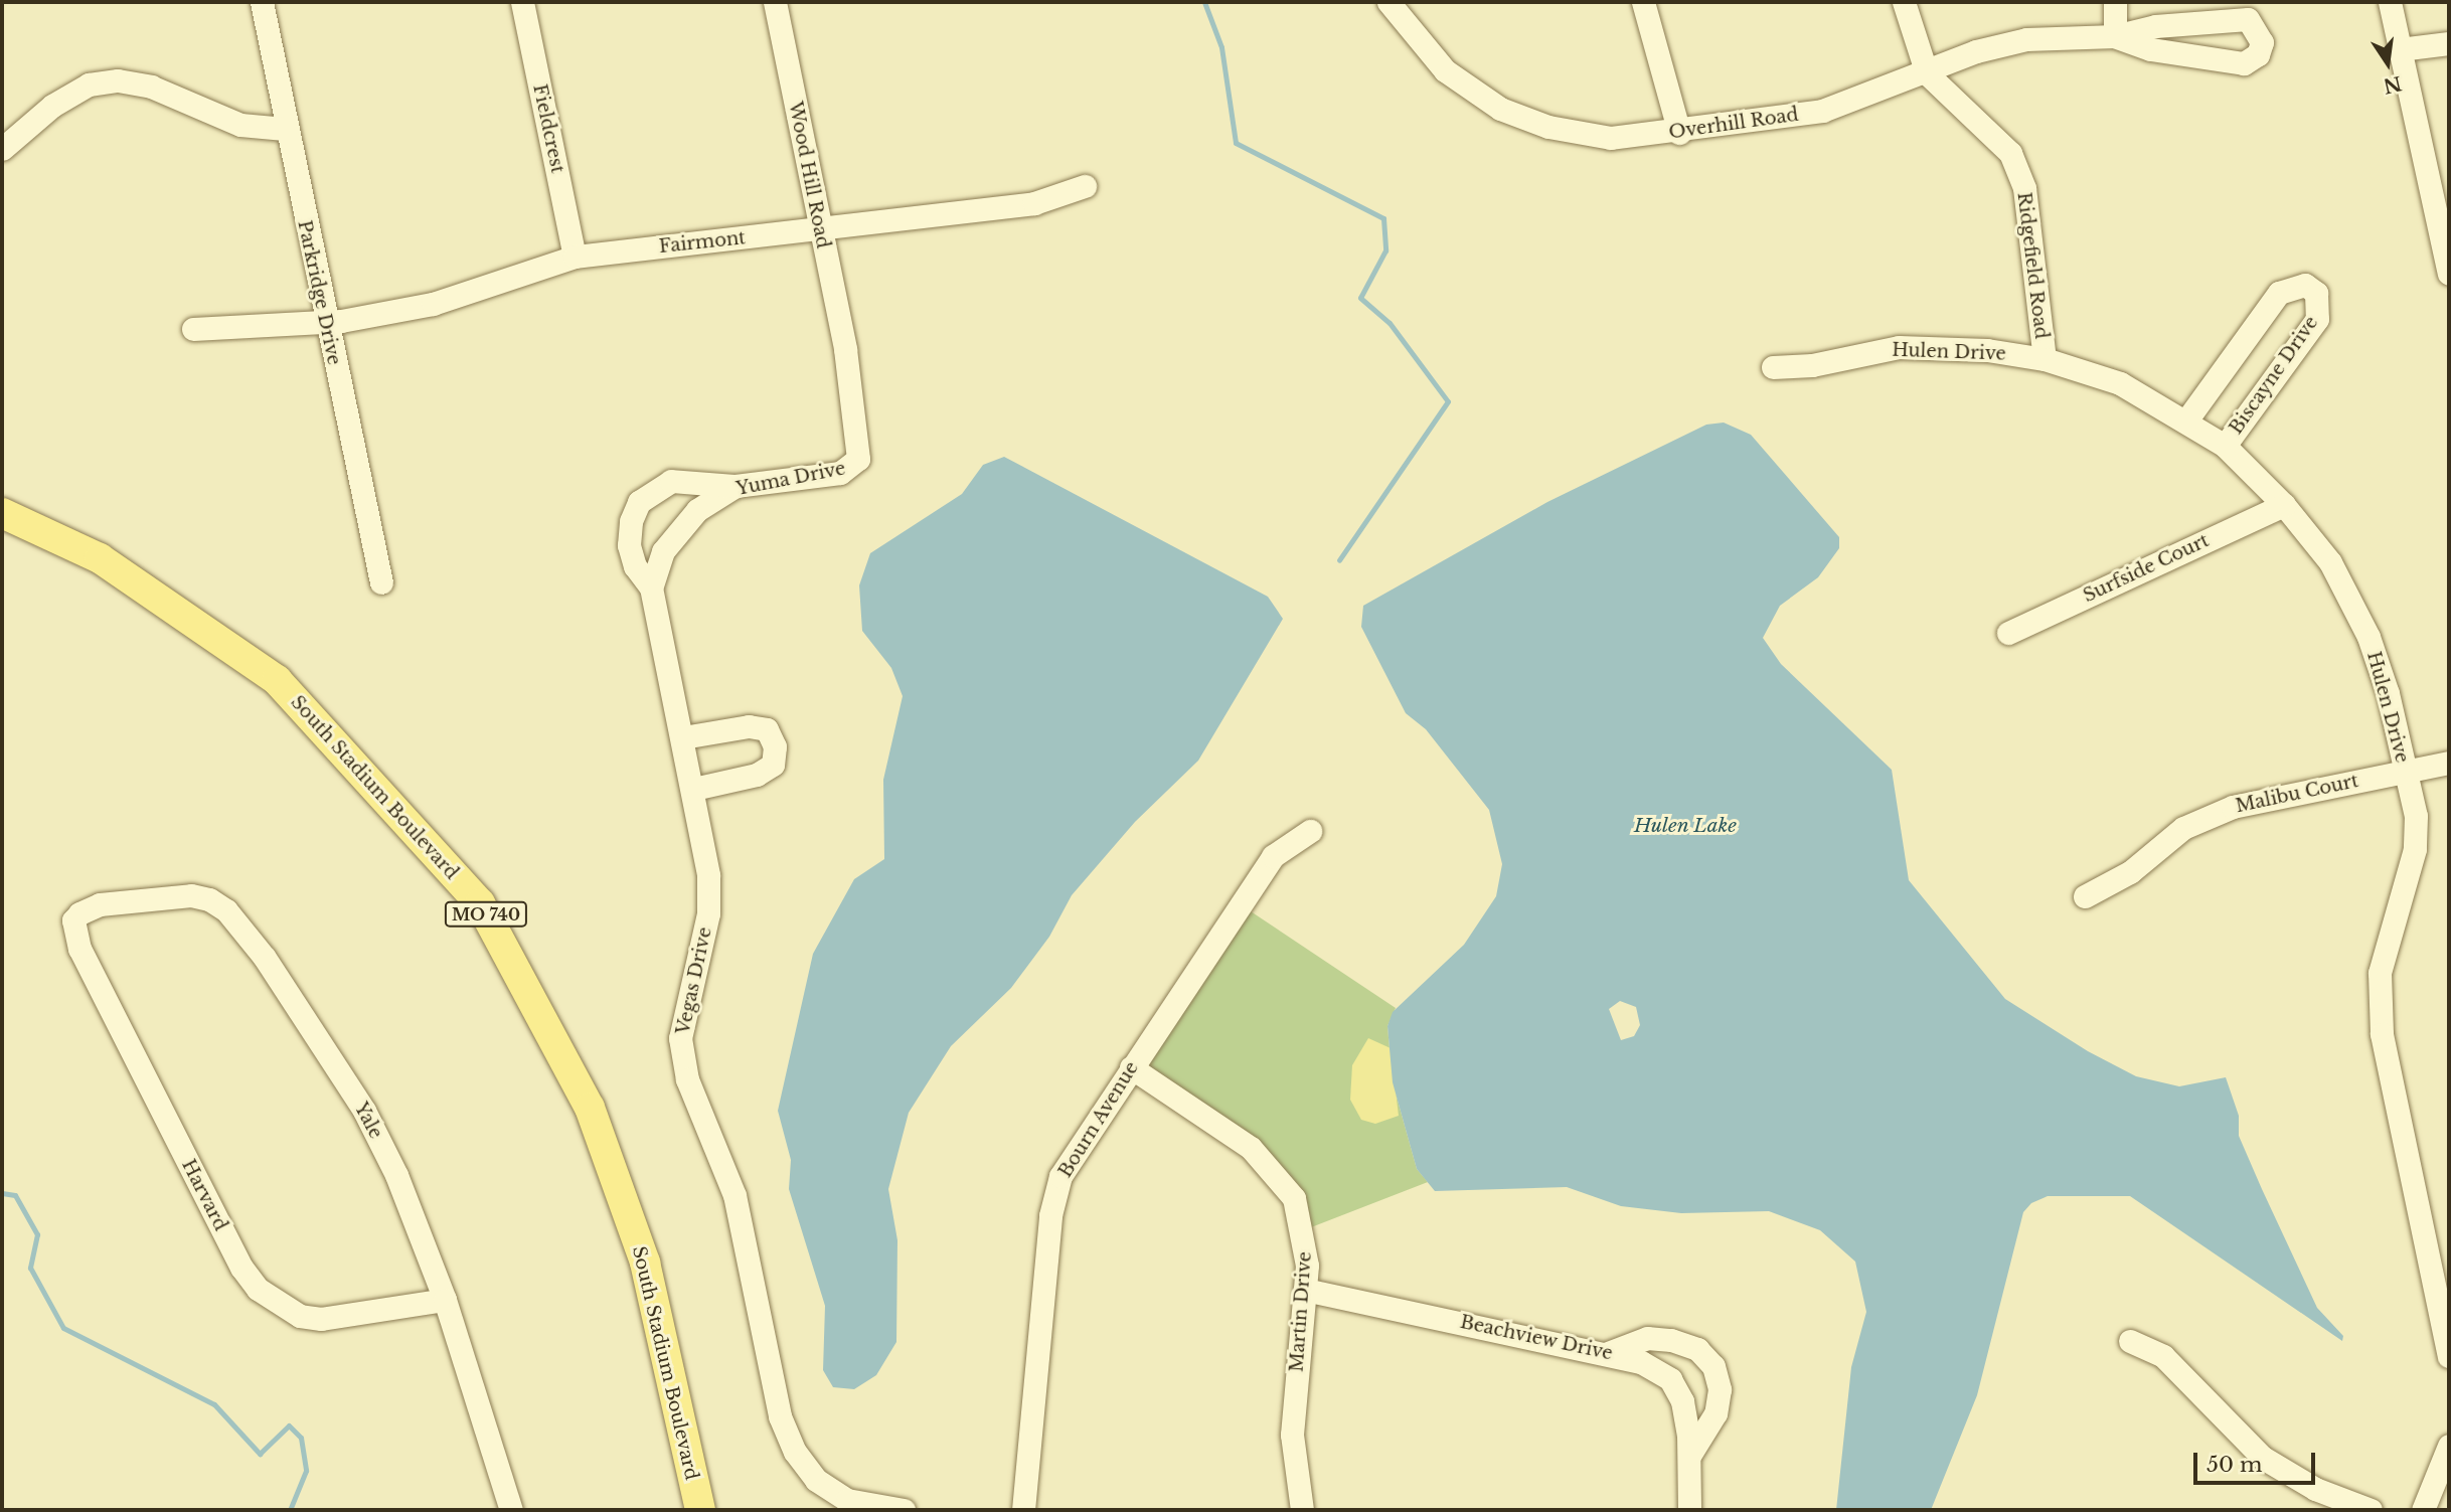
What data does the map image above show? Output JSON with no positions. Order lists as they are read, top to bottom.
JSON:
{
  "streets": {
    "main road": ["South Stadium Boulevard", "MO 740"],
    "street": [
      "Overhill Road",
      "Fieldcrest",
      "Wood Hill Road",
      "Fairmont",
      "Ridgefield Road",
      "Parkridge Drive",
      "Hulen Drive",
      "Biscayne Drive",
      "Yuma Drive",
      "Surfside Court",
      "Malibu Court",
      "Vegas Drive",
      "Bourn Avenue",
      "Yale",
      "Harvard",
      "Martin Drive",
      "Beachview Drive"
    ]
  },
  "crossings": [
    ["Overhill Road", "Ridgefield Road"],
    ["Fieldcrest", "Fairmont"],
    ["Wood Hill Road", "Fairmont"],
    ["Wood Hill Road", "Yuma Drive"],
    ["Fairmont", "Parkridge Drive"],
    ["Ridgefield Road", "Hulen Drive"],
    ["Hulen Drive", "Biscayne Drive"],
    ["Hulen Drive", "Surfside Court"],
    ["Hulen Drive", "Malibu Court"],
    ["Yuma Drive", "Vegas Drive"],
    ["Bourn Avenue", "Martin Drive"],
    ["Yale", "Harvard"],
    ["Martin Drive", "Beachview Drive"]
  ],
  "water": ["Hulen Lake"],
  "scale_bar": "50 m",
  "north": "bottom"
}
